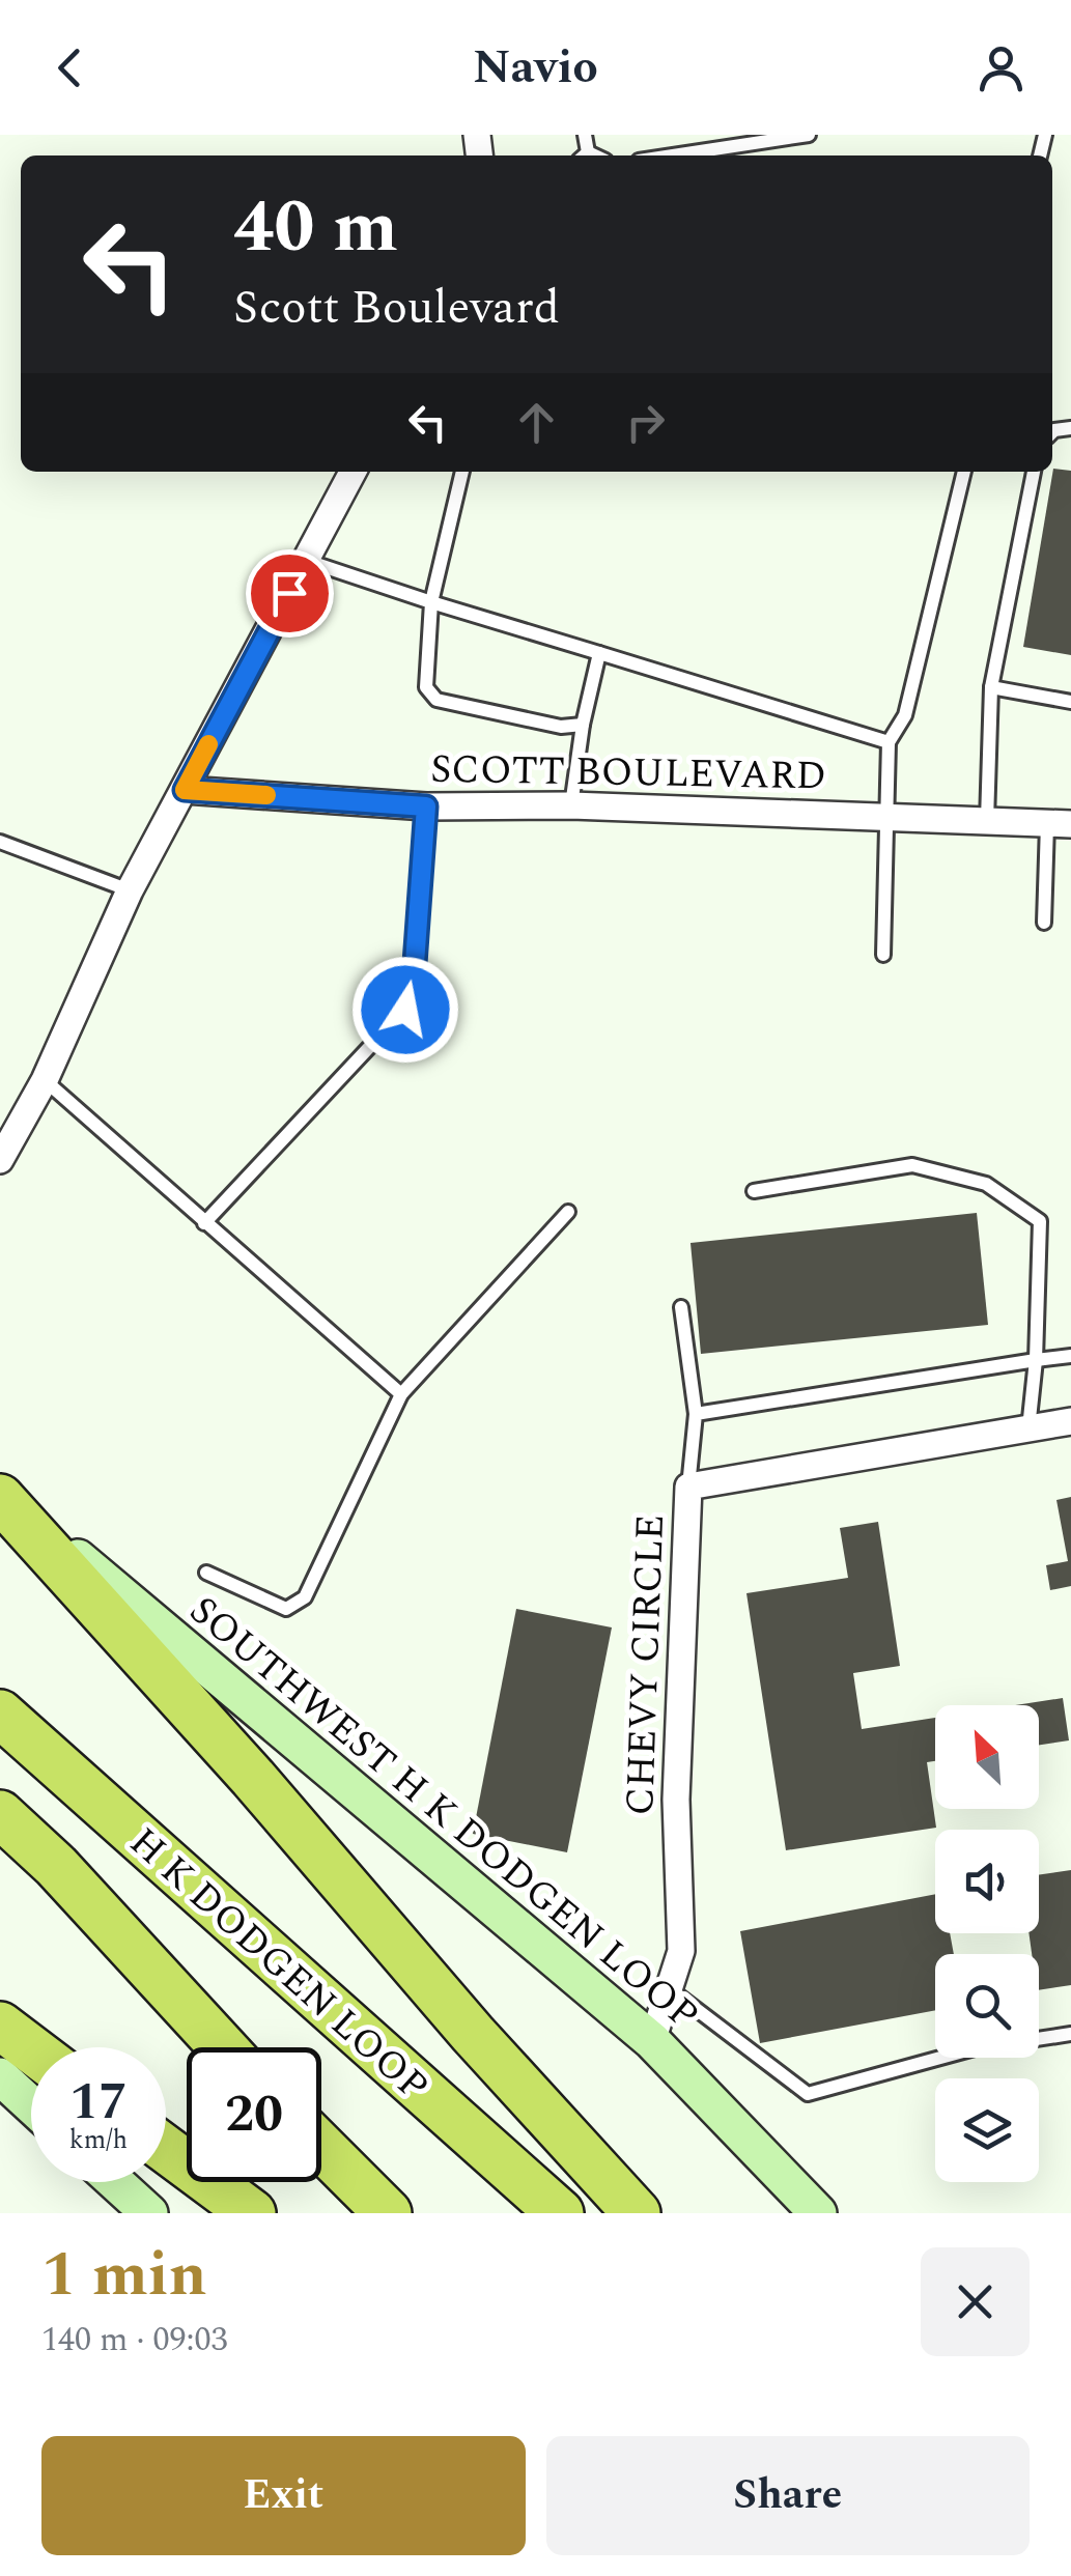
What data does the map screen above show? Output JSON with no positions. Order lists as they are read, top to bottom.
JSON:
{
  "streets": {
    "highway": ["H K DODGEN LOOP"],
    "main road": ["SOUTHWEST H K DODGEN LOOP"],
    "street": ["SCOTT BOULEVARD", "CHEVY CIRCLE"]
  },
  "crossings": [
    ["CHEVY CIRCLE", "SOUTHWEST H K DODGEN LOOP"]
  ],
  "north": "top left",
  "page": {
    "header": "Navio",
    "turn": ["40 m", "Scott Boulevard"],
    "speed": "17 km/h",
    "limit": "20",
    "heading": ["1 min", "140 m · 09:03"],
    "buttons": ["Exit", "Share"]
  }
}
